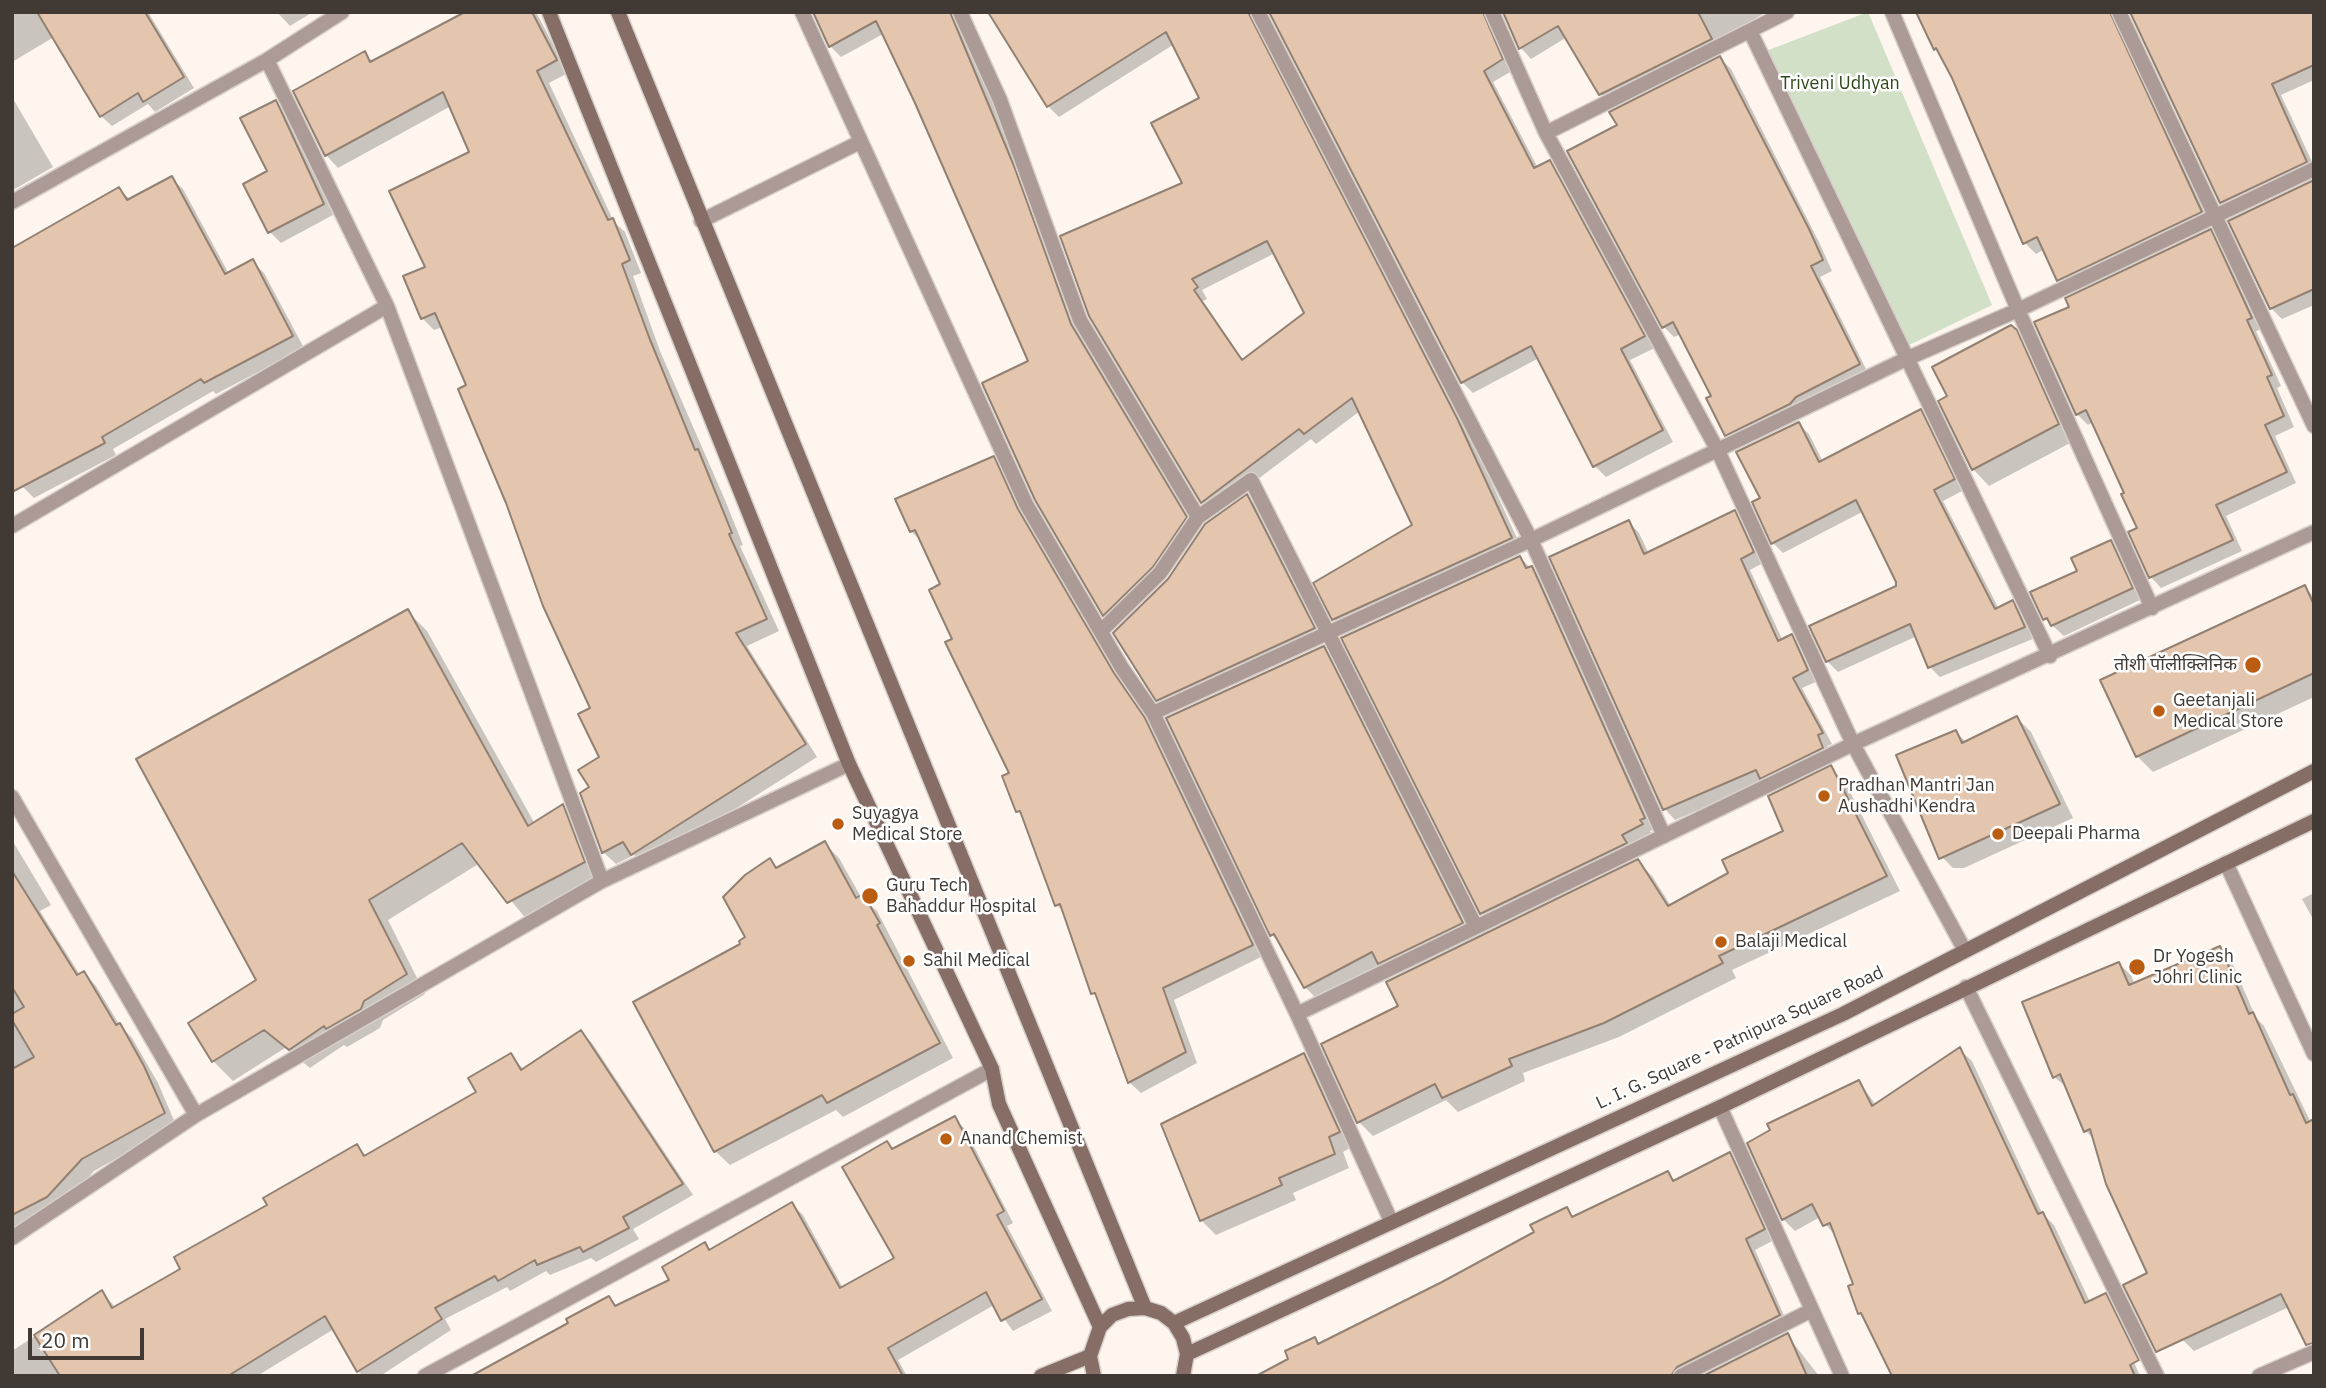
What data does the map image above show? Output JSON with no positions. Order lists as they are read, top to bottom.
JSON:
{
  "streets": {
    "main road": ["L. I. G. Square - Patnipura Square Road"]
  },
  "parks": ["Triveni Udhyan"],
  "places": [
    "तोशी पॉलीक्लिनिक",
    "Geetanjali Medical Store",
    "Pradhan Mantri Jan Aushadhi Kendra",
    "Suyagya Medical Store",
    "Deepali Pharma",
    "Guru Tech Bahaddur Hospital",
    "Balaji Medical",
    "Sahil Medical",
    "Dr Yogesh Johri Clinic",
    "Anand Chemist"
  ],
  "scale_bar": "20 m"
}
